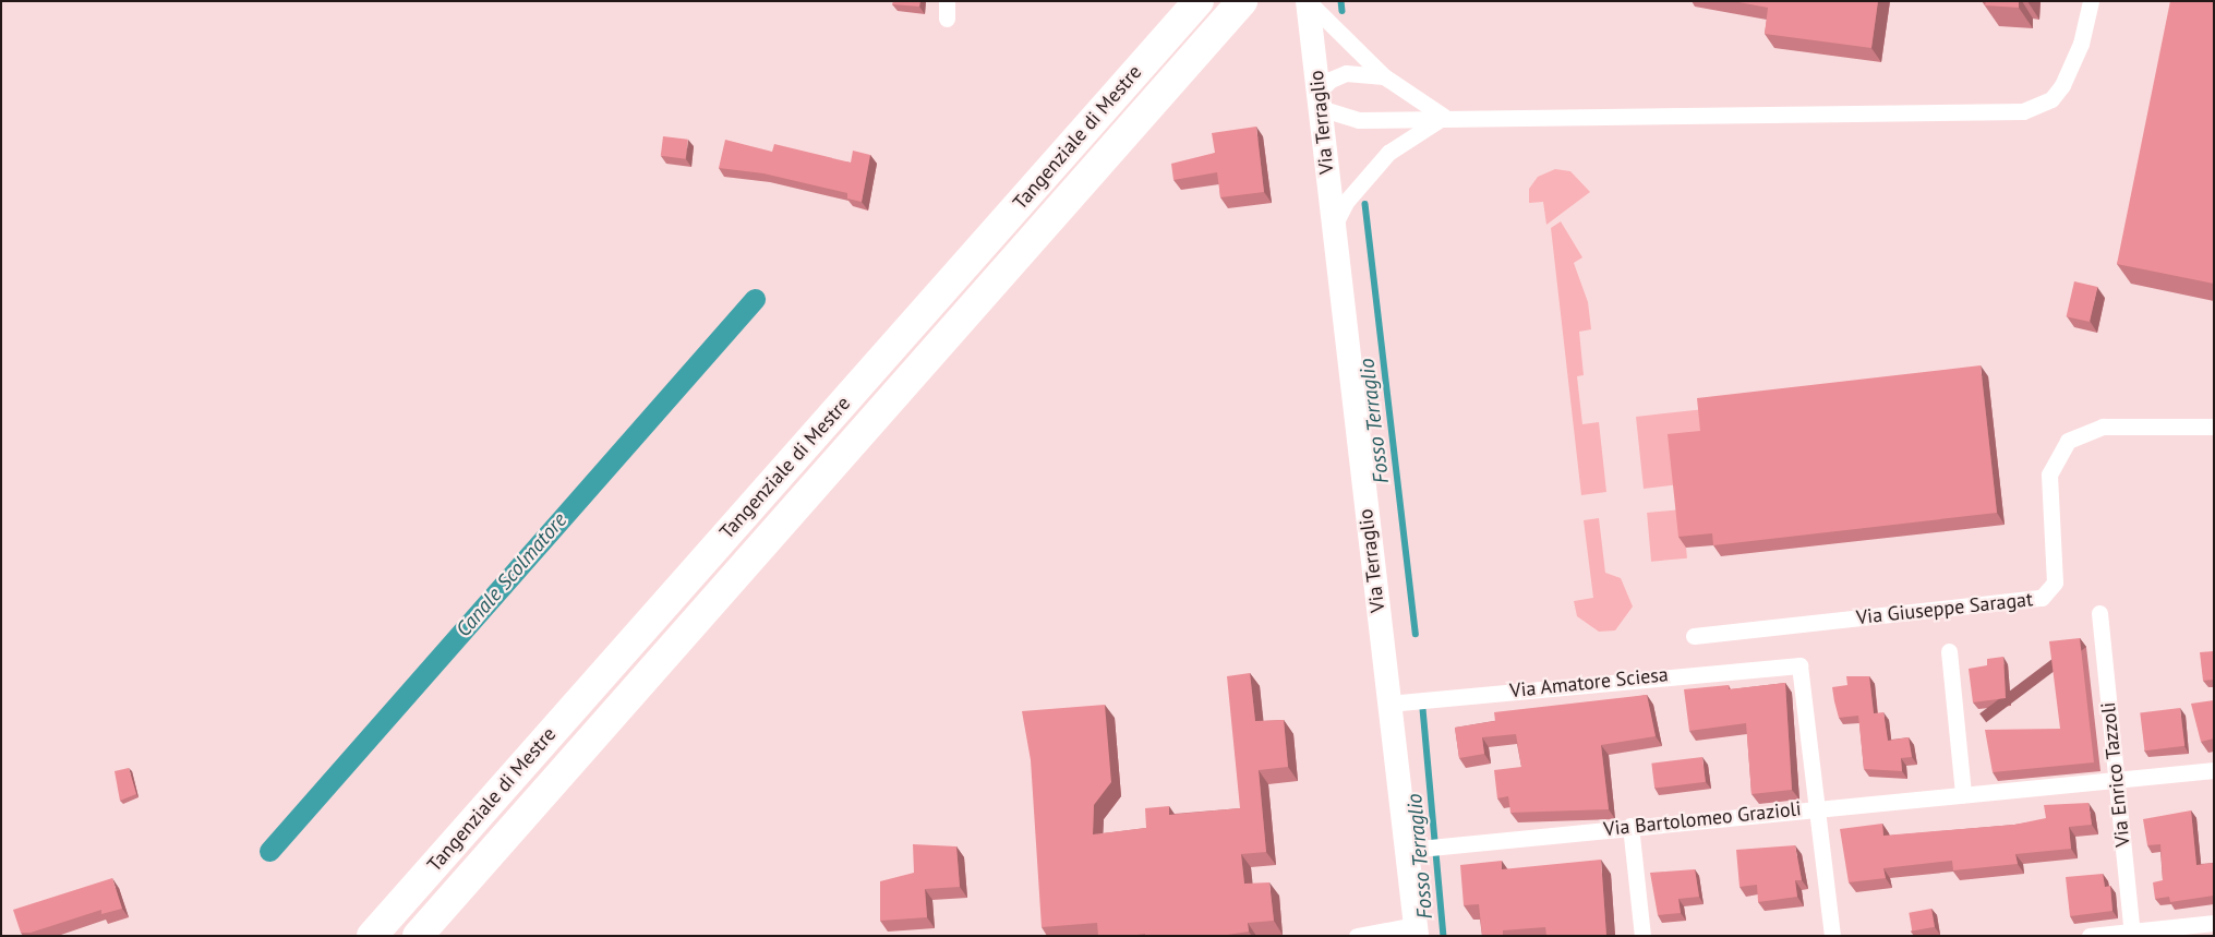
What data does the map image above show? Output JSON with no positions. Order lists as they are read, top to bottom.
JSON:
{
  "streets": {
    "highway": ["Tangenziale di Mestre"],
    "main road": ["Via Terraglio"],
    "street": [
      "Via Giuseppe Saragat",
      "Via Amatore Sciesa",
      "Via Enrico Tazzoli",
      "Via Bartolomeo Grazioli"
    ]
  },
  "crossings": [
    ["Via Terraglio", "Via Amatore Sciesa"],
    ["Via Terraglio", "Via Bartolomeo Grazioli"],
    ["Via Amatore Sciesa", "Via Bartolomeo Grazioli"],
    ["Via Enrico Tazzoli", "Via Bartolomeo Grazioli"]
  ],
  "water": ["Fosso Terraglio", "Canale Scolmatore"]
}
